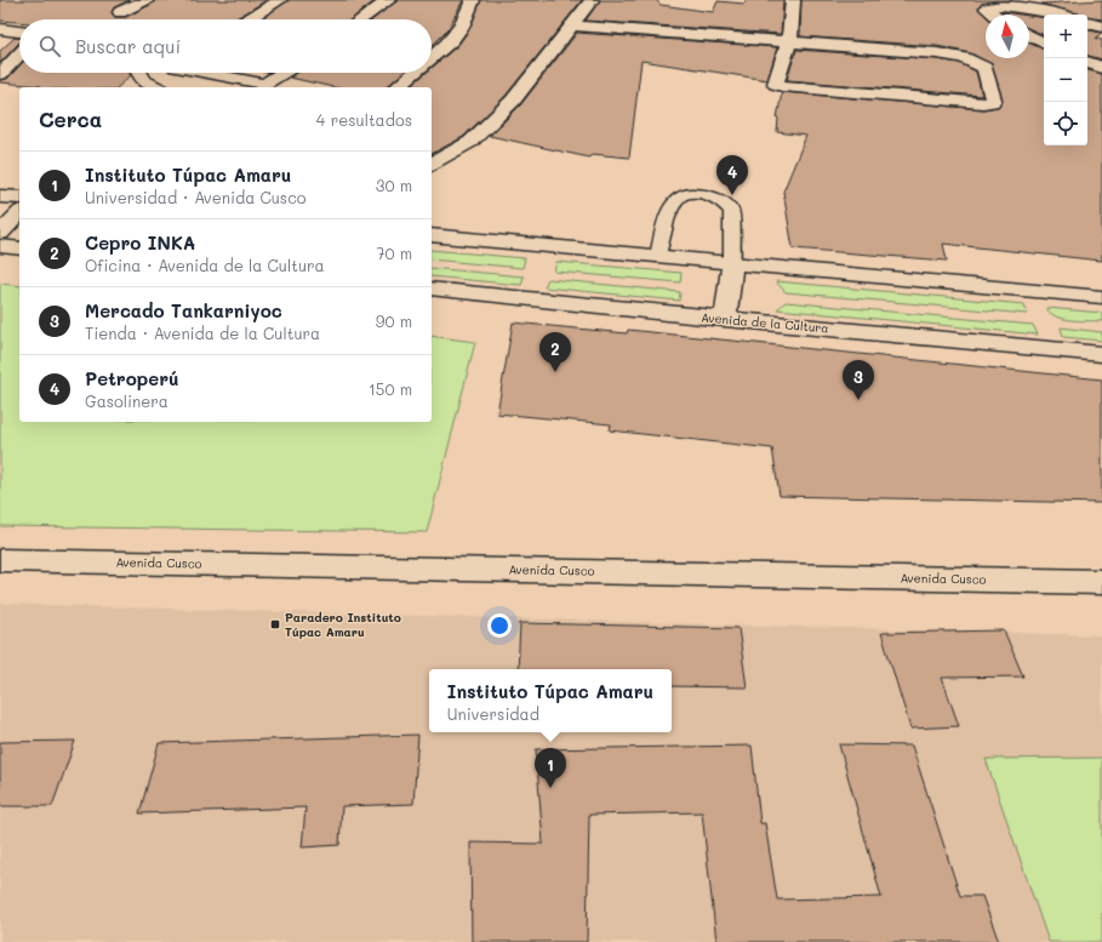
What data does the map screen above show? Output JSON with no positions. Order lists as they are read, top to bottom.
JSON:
{
  "streets": {
    "main road": ["Avenida de la Cultura", "Avenida Cusco"]
  },
  "places": {
    "transit": ["Paradero Instituto Túpac Amaru"]
  },
  "north": "top",
  "page": {
    "map_buttons": ["+", "−"],
    "search": "Buscar aquí",
    "heading": ["Cerca", "4 resultados"],
    "list": [
      {
        "mark": "1",
        "name": "Instituto Túpac Amaru",
        "note": "Universidad · Avenida Cusco",
        "value": "30 m"
      },
      {
        "mark": "2",
        "name": "Cepro INKA",
        "note": "Oficina · Avenida de la Cultura",
        "value": "70 m"
      },
      {
        "mark": "3",
        "name": "Mercado Tankarniyoc",
        "note": "Tienda · Avenida de la Cultura",
        "value": "90 m"
      },
      {
        "mark": "4",
        "name": "Petroperú",
        "note": "Gasolinera",
        "value": "150 m"
      }
    ],
    "pins": [
      "4",
      "2",
      "3",
      "1"
    ],
    "popup": ["Instituto Túpac Amaru", "Universidad"]
  }
}
